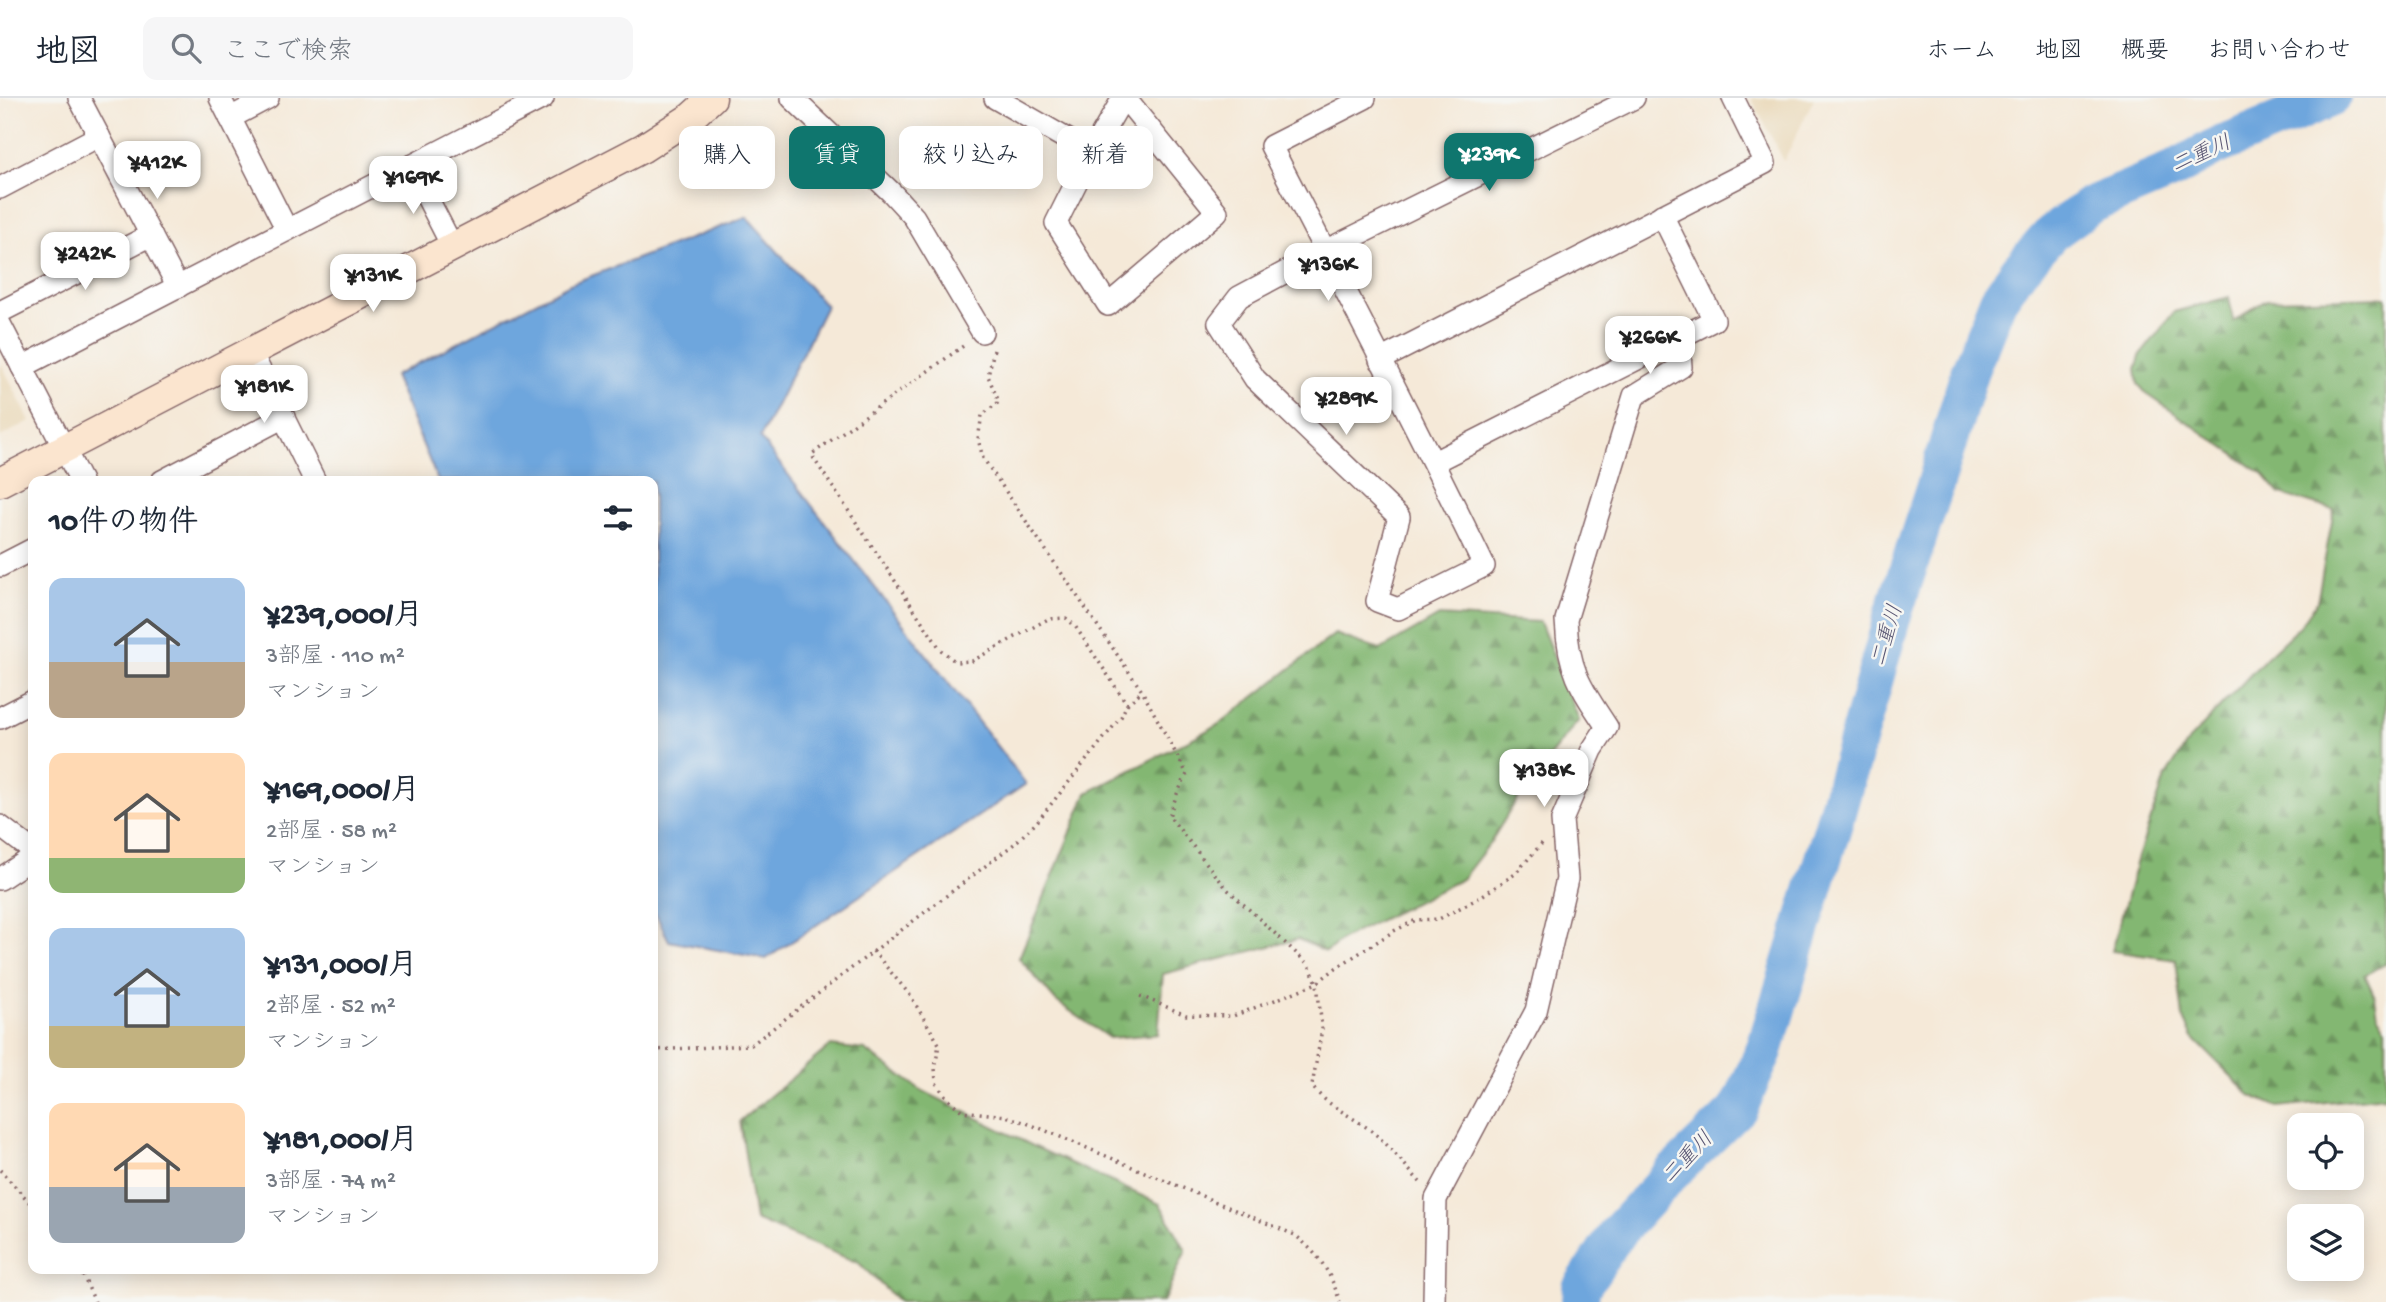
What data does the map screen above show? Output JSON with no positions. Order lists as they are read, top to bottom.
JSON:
{
  "water": ["二重川"],
  "page": {
    "header": "地図",
    "search": "ここで検索",
    "nav": [
      "ホーム",
      "地図",
      "概要",
      "お問い合わせ"
    ],
    "chip": [
      "購入",
      "賃貸",
      "絞り込み",
      "新着"
    ],
    "price": [
      "¥239K",
      "¥412K",
      "¥169K",
      "¥242K",
      "¥136K",
      "¥131K",
      "¥266K",
      "¥181K",
      "¥289K",
      "¥138K"
    ],
    "heading": "10件の物件",
    "list": [
      {
        "name": "¥239,000/月",
        "note": "3部屋 · 110 m² · マンション"
      },
      {
        "name": "¥169,000/月",
        "note": "2部屋 · 58 m² · マンション"
      },
      {
        "name": "¥131,000/月",
        "note": "2部屋 · 52 m² · マンション"
      },
      {
        "name": "¥181,000/月",
        "note": "3部屋 · 74 m² · マンション"
      }
    ]
  }
}
